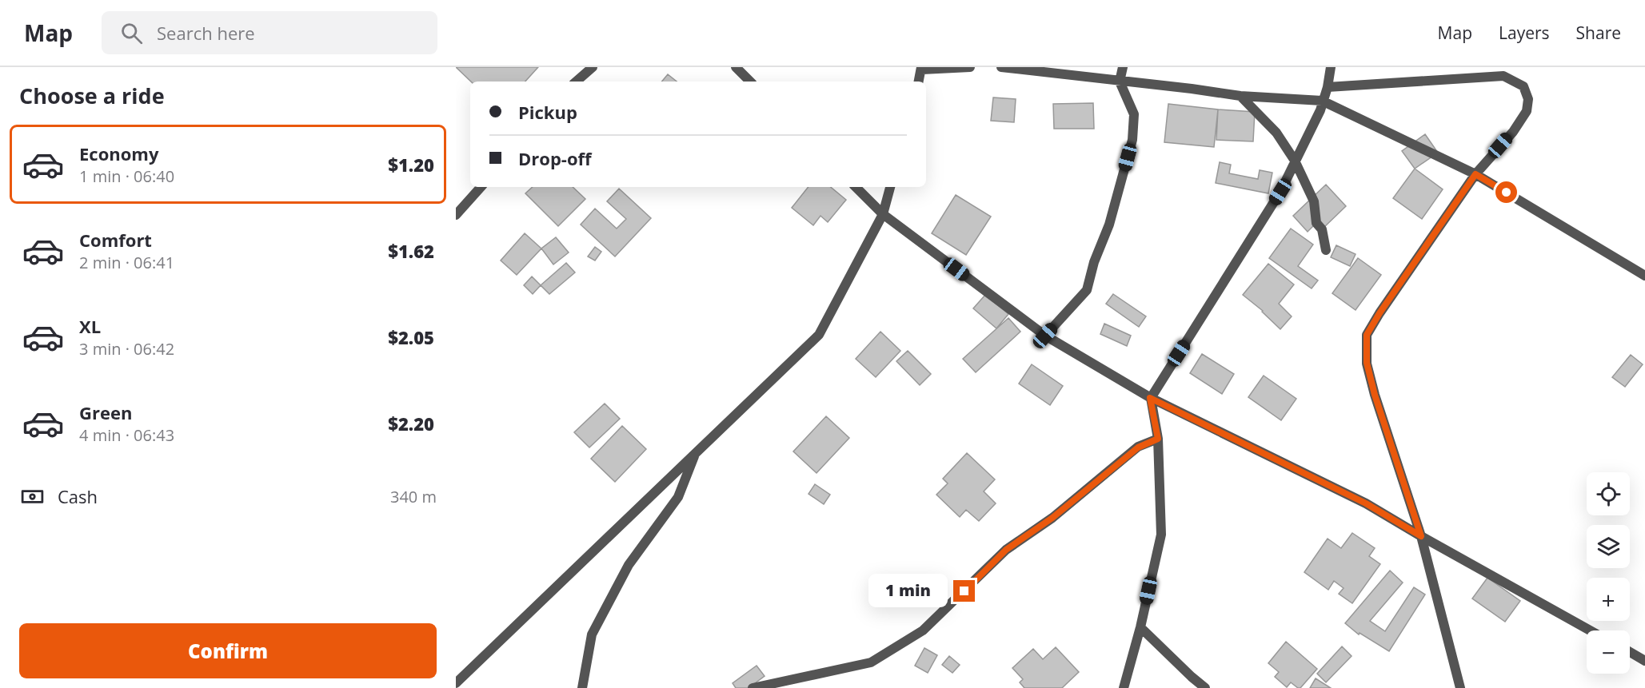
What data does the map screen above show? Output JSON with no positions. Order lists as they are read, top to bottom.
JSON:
{
  "page": {
    "header": "Map",
    "search": "Search here",
    "nav": ["Map", "Layers", "Share"],
    "heading": "Choose a ride",
    "banner": ["Pickup", "Drop-off"],
    "list": [
      {
        "name": "Economy",
        "note": "1 min · 06:40",
        "value": "$1.20"
      },
      {
        "name": "Comfort",
        "note": "2 min · 06:41",
        "value": "$1.62"
      },
      {
        "name": "XL",
        "note": "3 min · 06:42",
        "value": "$2.05"
      },
      {
        "name": "Green",
        "note": "4 min · 06:43",
        "value": "$2.20"
      }
    ],
    "pay": ["Cash", "340 m"],
    "map_buttons": ["+", "−"],
    "bubble": "1 min",
    "buttons": "Confirm"
  }
}
